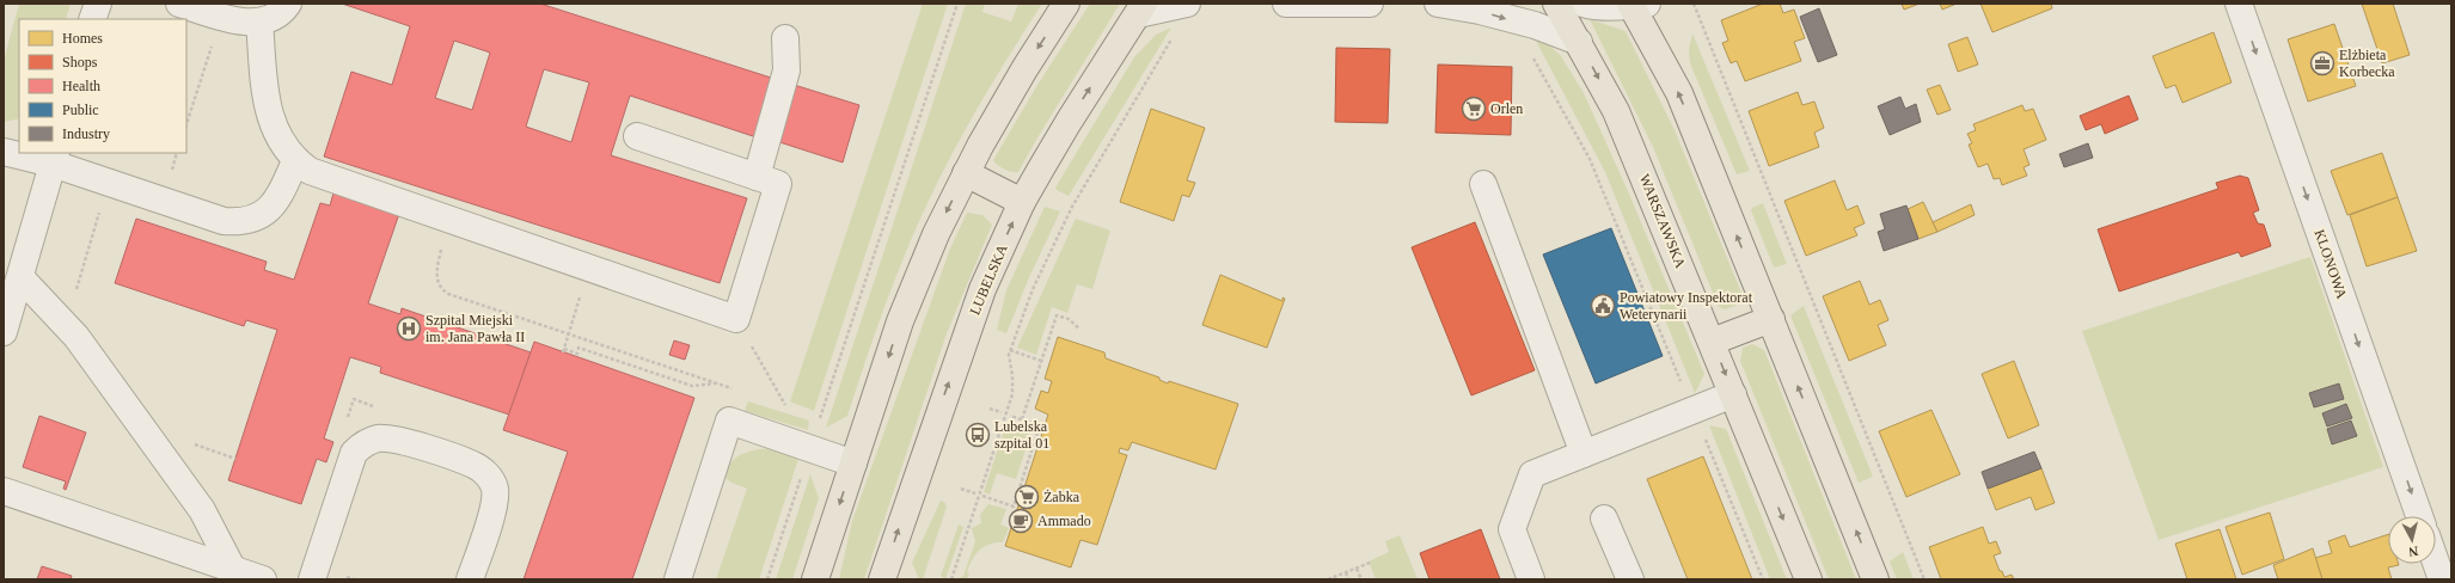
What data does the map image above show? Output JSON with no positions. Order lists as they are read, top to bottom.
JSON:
{
  "streets": {
    "main road": ["WARSZAWSKA", "LUBELSKA"],
    "street": ["KLONOWA"]
  },
  "one_way": ["KLONOWA"],
  "places": {
    "office": ["Elżbieta Korbecka"],
    "supermarket": ["Orlen", "Żabka"],
    "public building": ["Powiatowy Inspektorat Weterynarii"],
    "hospital": ["Szpital Miejski im. Jana Pawła II"],
    "bus stop": ["Lubelska szpital 01"],
    "cafe": ["Ammado"]
  },
  "legend": [
    "Homes",
    "Shops",
    "Health",
    "Public",
    "Industry"
  ],
  "north": "bottom"
}
